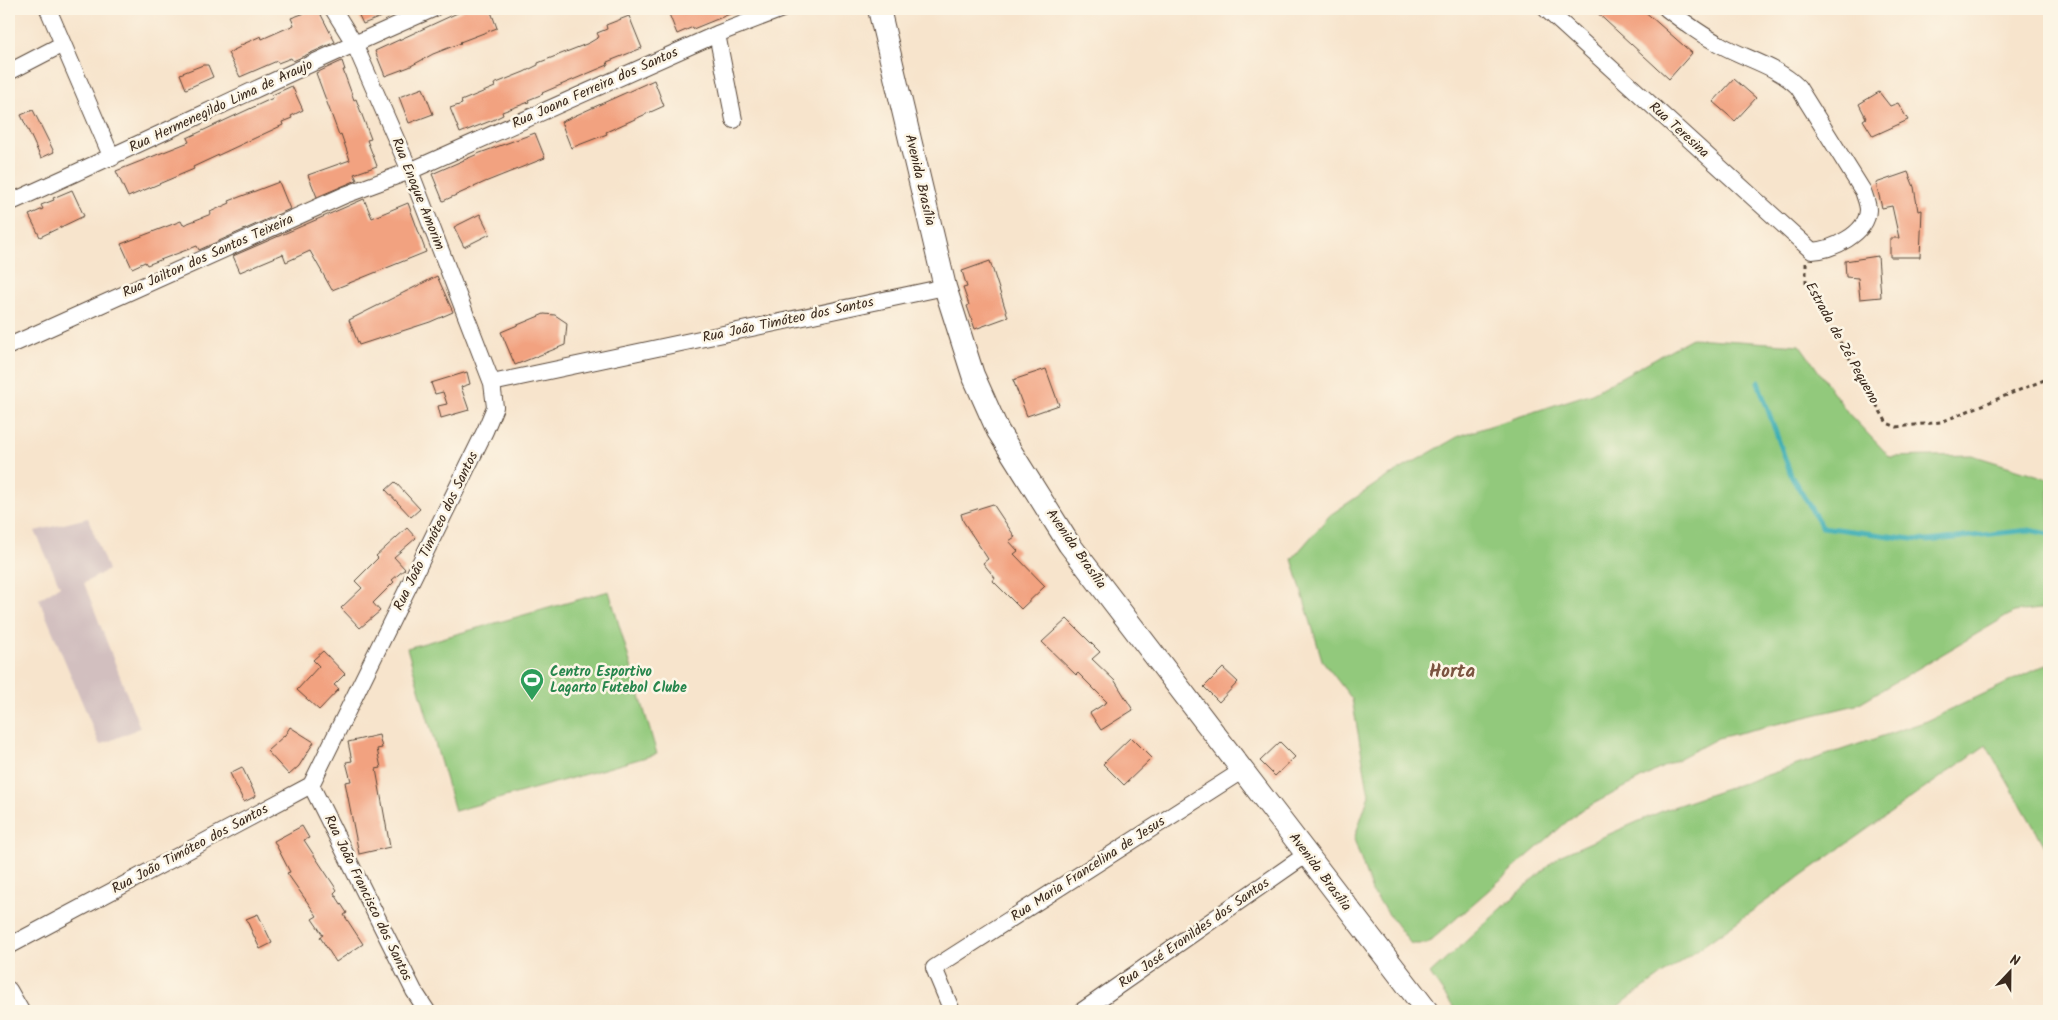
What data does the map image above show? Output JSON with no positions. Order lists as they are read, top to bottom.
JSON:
{
  "streets": {
    "main road": ["Avenida Brasília"],
    "street": [
      "Rua Joana Ferreira dos Santos",
      "Rua Hermenegildo Lima de Araujo",
      "Rua Teresina",
      "Rua Enoque Amorim",
      "Rua Jailton dos Santos Teixeira",
      "Rua João Timóteo dos Santos",
      "Rua Maria Francelina de Jesus",
      "Rua João Francisco dos Santos",
      "Rua José Eronildes dos Santos"
    ],
    "path": ["Estrada de Zé Pequeno"]
  },
  "crossings": [
    ["Rua Joana Ferreira dos Santos", "Rua Enoque Amorim"],
    ["Rua Joana Ferreira dos Santos", "Rua Jailton dos Santos Teixeira"],
    ["Rua Hermenegildo Lima de Araujo", "Rua Enoque Amorim"],
    ["Rua Teresina", "Estrada de Zé Pequeno"],
    ["Avenida Brasília", "Rua João Timóteo dos Santos"],
    ["Avenida Brasília", "Rua Maria Francelina de Jesus"],
    ["Avenida Brasília", "Rua José Eronildes dos Santos"],
    ["Rua Enoque Amorim", "Rua Jailton dos Santos Teixeira"],
    ["Rua Enoque Amorim", "Rua João Timóteo dos Santos"],
    ["Rua João Timóteo dos Santos", "Rua João Francisco dos Santos"]
  ],
  "districts": ["Horta"],
  "places": {
    "sports": ["Centro Esportivo Lagarto Futebol Clube"]
  },
  "north": "top"
}
